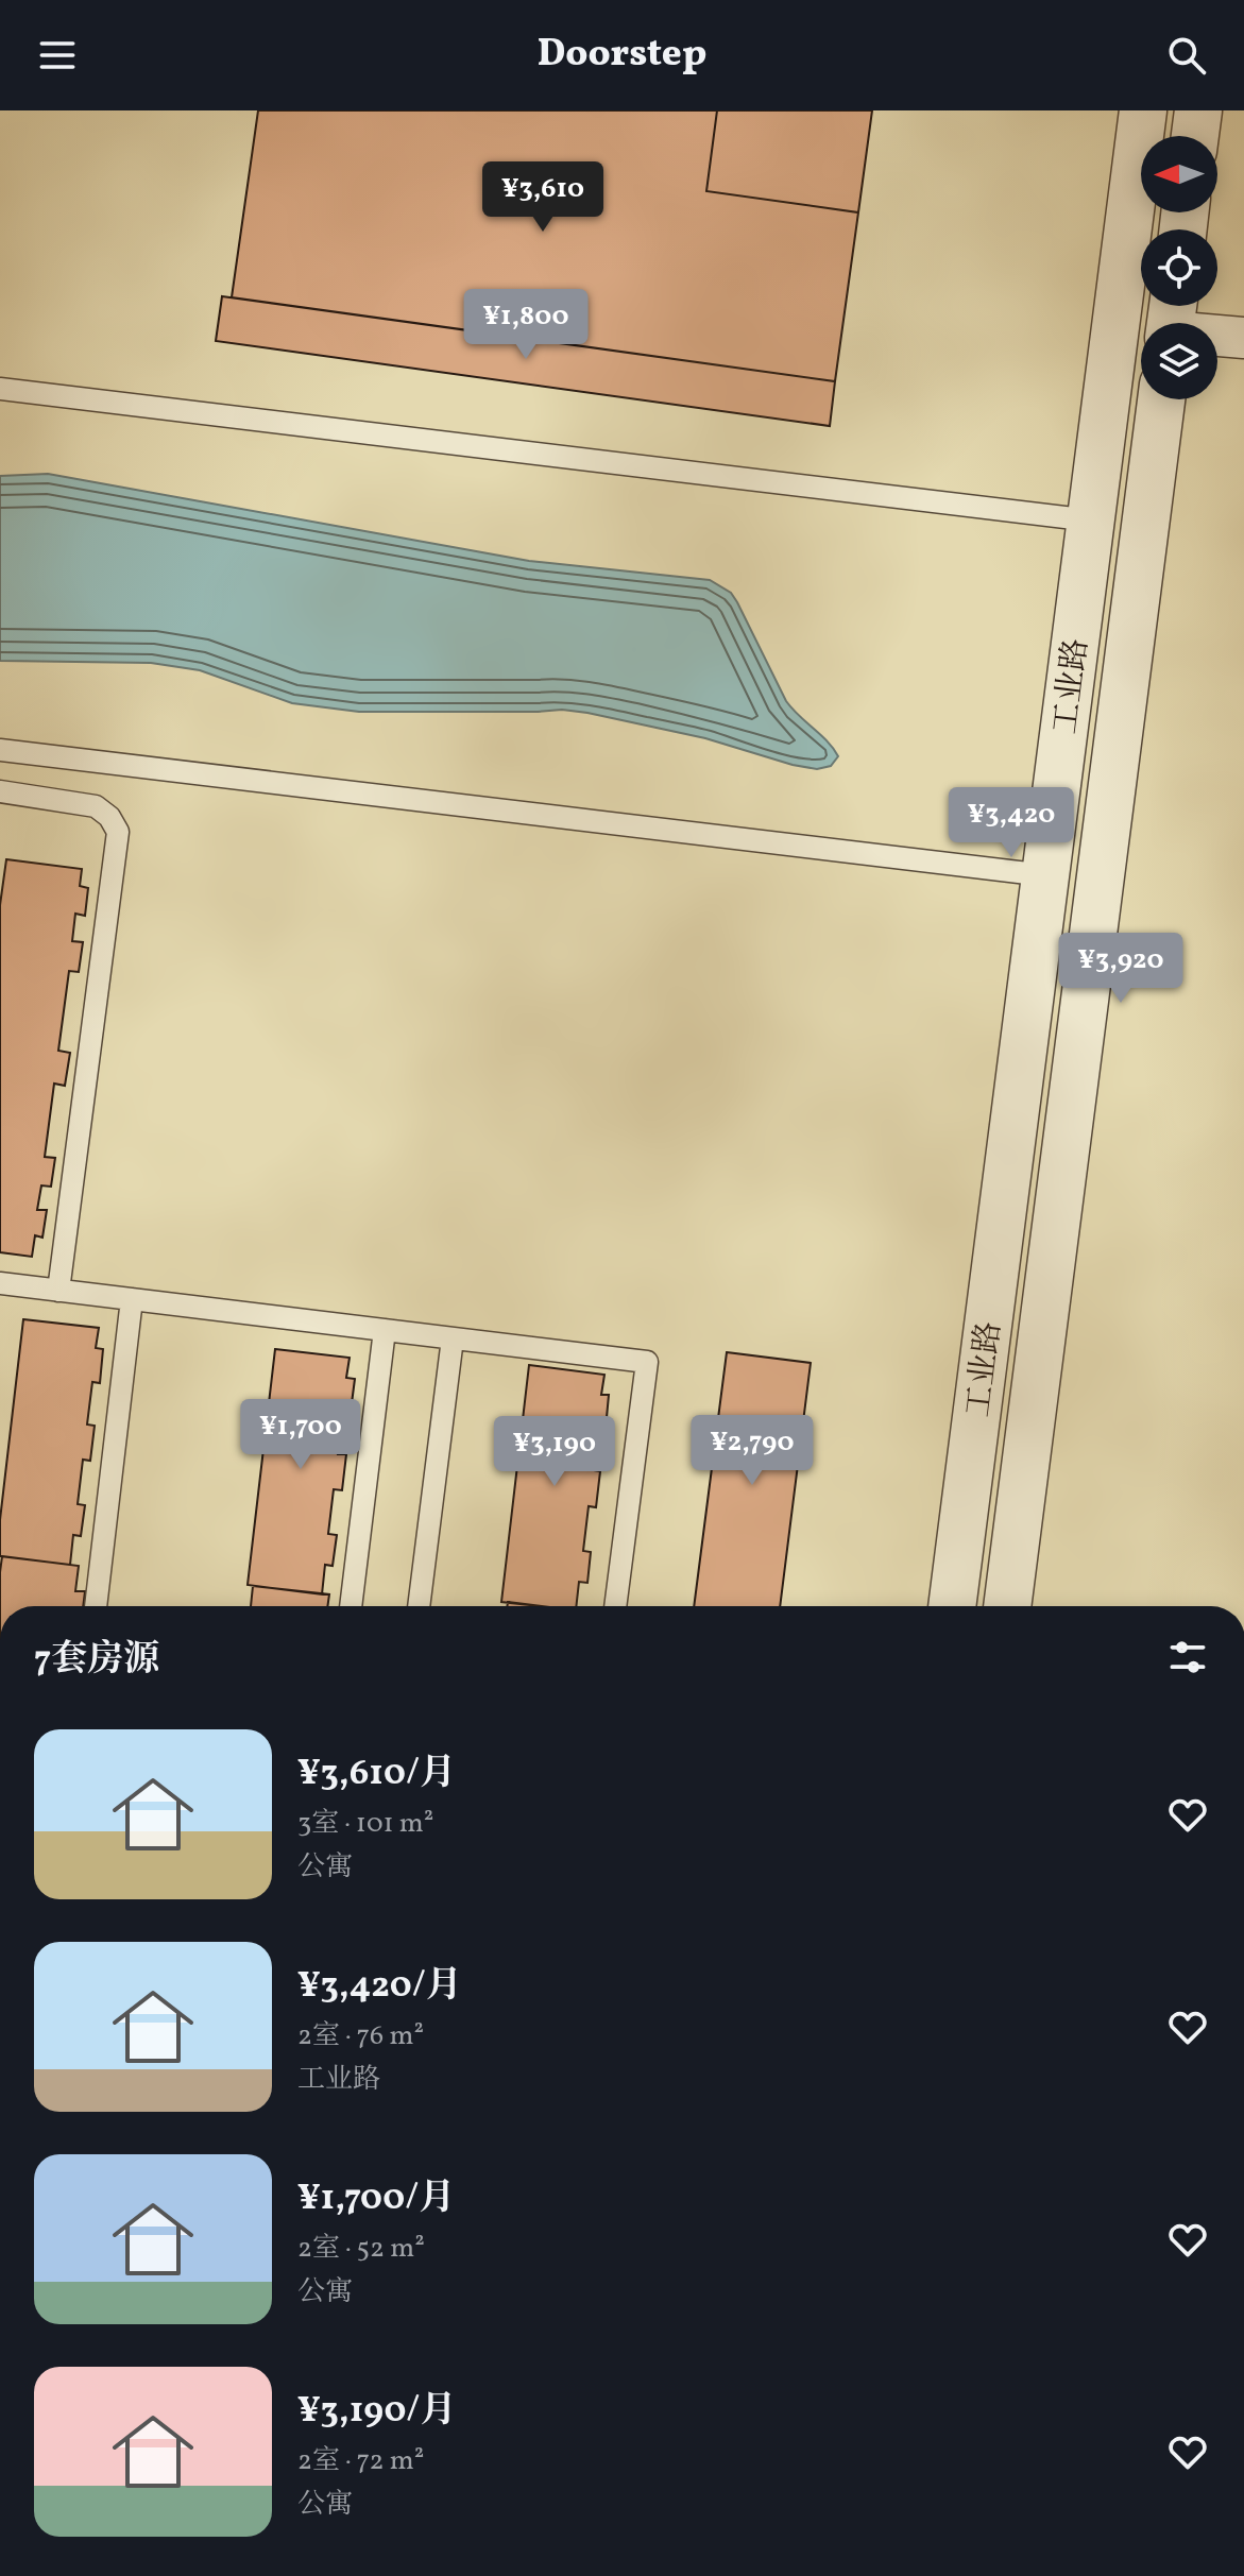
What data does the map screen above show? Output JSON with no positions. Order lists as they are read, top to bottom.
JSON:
{
  "streets": {
    "street": ["工业路"]
  },
  "north": "left",
  "page": {
    "header": "Doorstep",
    "price": [
      "¥3,610",
      "¥1,800",
      "¥3,420",
      "¥3,920",
      "¥1,700",
      "¥2,790",
      "¥3,190"
    ],
    "heading": "7套房源",
    "list": [
      {
        "name": "¥3,610/月",
        "note": "3室 · 101 m² · 公寓"
      },
      {
        "name": "¥3,420/月",
        "note": "2室 · 76 m² · 工业路"
      },
      {
        "name": "¥1,700/月",
        "note": "2室 · 52 m² · 公寓"
      },
      {
        "name": "¥3,190/月",
        "note": "2室 · 72 m² · 公寓"
      }
    ]
  }
}
